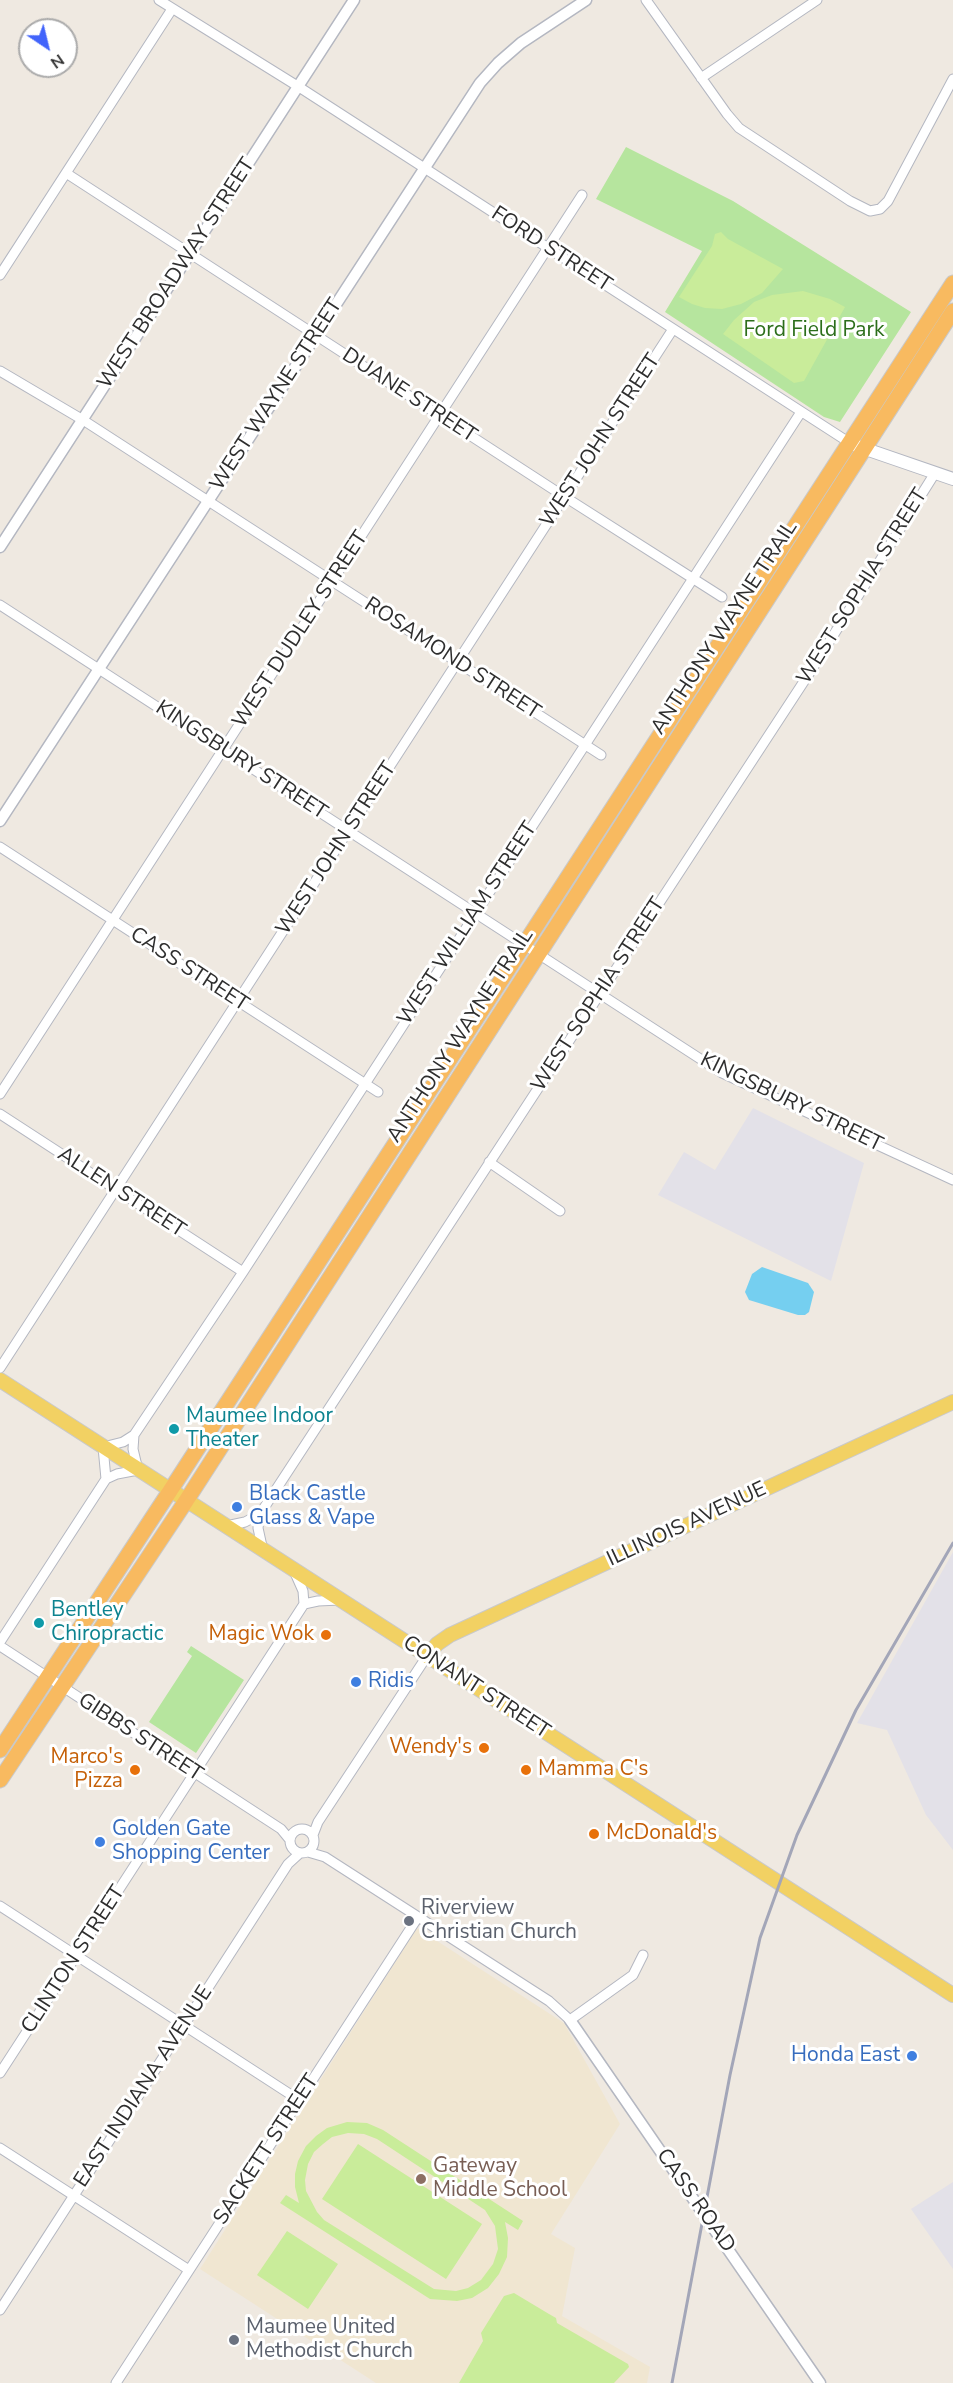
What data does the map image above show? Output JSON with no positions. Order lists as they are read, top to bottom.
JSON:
{
  "streets": {
    "highway": ["ANTHONY WAYNE TRAIL"],
    "main road": ["FORD STREET", "ILLINOIS AVENUE", "CONANT STREET"],
    "street": [
      "WEST BROADWAY STREET",
      "WEST WAYNE STREET",
      "DUANE STREET",
      "WEST JOHN STREET",
      "WEST SOPHIA STREET",
      "WEST DUDLEY STREET",
      "ROSAMOND STREET",
      "KINGSBURY STREET",
      "WEST WILLIAM STREET",
      "CASS STREET",
      "ALLEN STREET",
      "GIBBS STREET",
      "CLINTON STREET",
      "EAST INDIANA AVENUE",
      "SACKETT STREET",
      "CASS ROAD"
    ]
  },
  "crossings": [
    ["FORD STREET", "WEST BROADWAY STREET"],
    ["FORD STREET", "WEST WAYNE STREET"],
    ["FORD STREET", "WEST JOHN STREET"],
    ["FORD STREET", "WEST SOPHIA STREET"],
    ["FORD STREET", "ANTHONY WAYNE TRAIL"],
    ["FORD STREET", "WEST DUDLEY STREET"],
    ["FORD STREET", "WEST WILLIAM STREET"],
    ["WEST BROADWAY STREET", "DUANE STREET"],
    ["WEST BROADWAY STREET", "ROSAMOND STREET"],
    ["WEST WAYNE STREET", "DUANE STREET"],
    ["WEST WAYNE STREET", "ROSAMOND STREET"],
    ["WEST WAYNE STREET", "KINGSBURY STREET"],
    ["DUANE STREET", "WEST JOHN STREET"],
    ["DUANE STREET", "WEST DUDLEY STREET"],
    ["DUANE STREET", "WEST WILLIAM STREET"],
    ["WEST JOHN STREET", "ROSAMOND STREET"],
    ["WEST JOHN STREET", "KINGSBURY STREET"],
    ["WEST JOHN STREET", "CASS STREET"],
    ["WEST JOHN STREET", "ALLEN STREET"],
    ["WEST SOPHIA STREET", "KINGSBURY STREET"],
    ["ANTHONY WAYNE TRAIL", "KINGSBURY STREET"],
    ["ANTHONY WAYNE TRAIL", "CONANT STREET"],
    ["ANTHONY WAYNE TRAIL", "GIBBS STREET"],
    ["WEST DUDLEY STREET", "ROSAMOND STREET"],
    ["WEST DUDLEY STREET", "KINGSBURY STREET"],
    ["WEST DUDLEY STREET", "CASS STREET"],
    ["ROSAMOND STREET", "WEST WILLIAM STREET"],
    ["KINGSBURY STREET", "WEST WILLIAM STREET"],
    ["WEST WILLIAM STREET", "CASS STREET"],
    ["WEST WILLIAM STREET", "ALLEN STREET"],
    ["ILLINOIS AVENUE", "CONANT STREET"],
    ["GIBBS STREET", "CLINTON STREET"],
    ["GIBBS STREET", "EAST INDIANA AVENUE"]
  ],
  "parks": ["Ford Field Park"],
  "places": [
    "Maumee Indoor Theater",
    "Black Castle Glass & Vape",
    "Bentley Chiropractic",
    "Magic Wok",
    "Ridis",
    "Wendy's",
    "Marco's Pizza",
    "Mamma C's",
    "McDonald's",
    "Golden Gate Shopping Center",
    "Riverview Christian Church",
    "Honda East",
    "Gateway Middle School",
    "Maumee United Methodist Church"
  ],
  "north": "bottom right"
}
